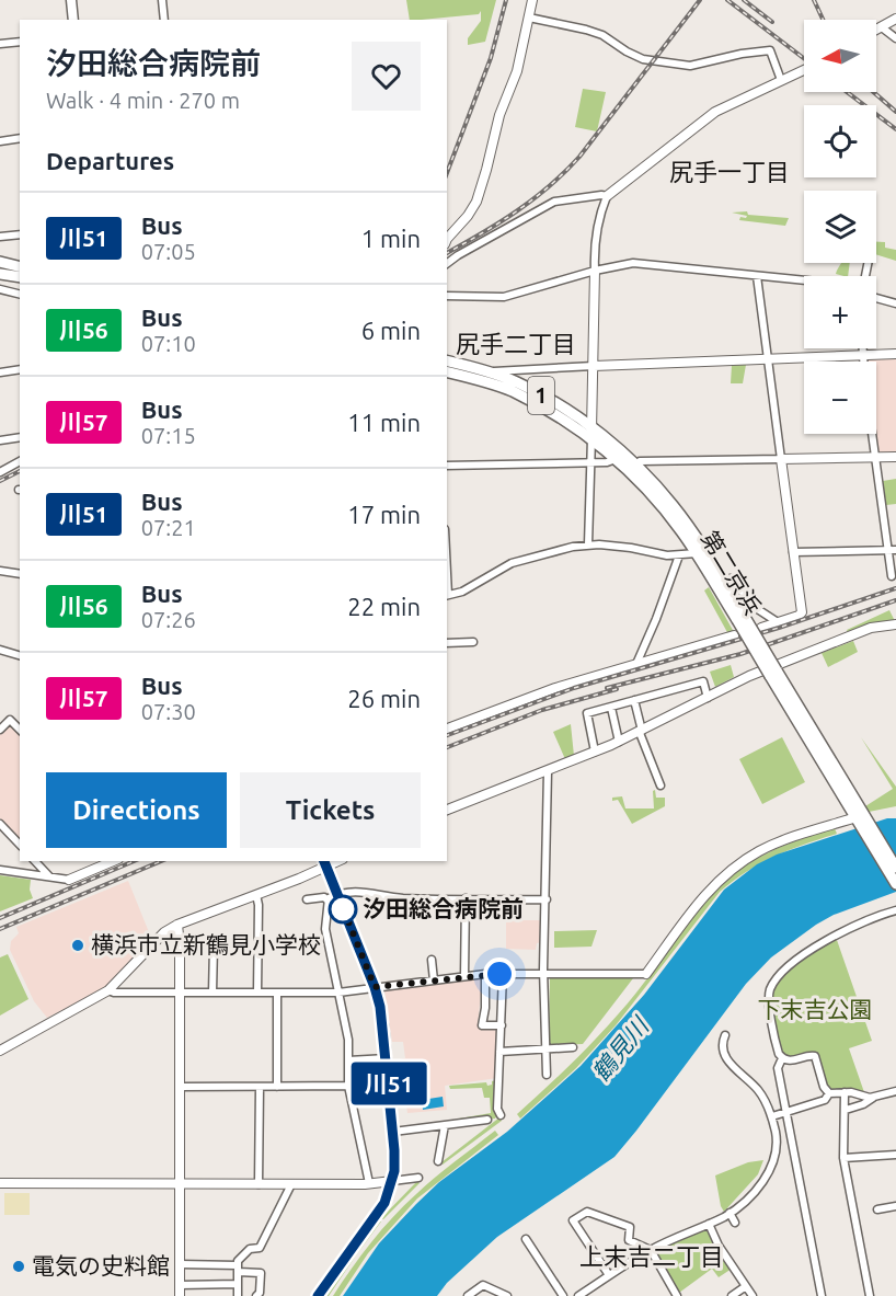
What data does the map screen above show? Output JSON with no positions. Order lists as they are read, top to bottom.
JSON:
{
  "streets": {
    "highway": ["1", "第二京浜"]
  },
  "districts": ["尻手一丁目", "尻手二丁目", "上末吉二丁目"],
  "water": ["鶴見川"],
  "parks": ["下末吉公園"],
  "places": ["汐田総合病院前", "横浜市立新鶴見小学校", "電気の史料館"],
  "lines": ["bus line 川51"],
  "north": "left",
  "page": {
    "on_map": "川51",
    "map_buttons": ["+", "−"],
    "heading": [
      ["汐田総合病院前", "Walk · 4 min · 270 m"],
      "Departures"
    ],
    "list": [
      {
        "mark": "川51",
        "name": "Bus",
        "note": "07:05",
        "value": "1 min"
      },
      {
        "mark": "川56",
        "name": "Bus",
        "note": "07:10",
        "value": "6 min"
      },
      {
        "mark": "川57",
        "name": "Bus",
        "note": "07:15",
        "value": "11 min"
      },
      {
        "mark": "川51",
        "name": "Bus",
        "note": "07:21",
        "value": "17 min"
      },
      {
        "mark": "川56",
        "name": "Bus",
        "note": "07:26",
        "value": "22 min"
      },
      {
        "mark": "川57",
        "name": "Bus",
        "note": "07:30",
        "value": "26 min"
      }
    ],
    "buttons": ["Directions", "Tickets"]
  }
}
